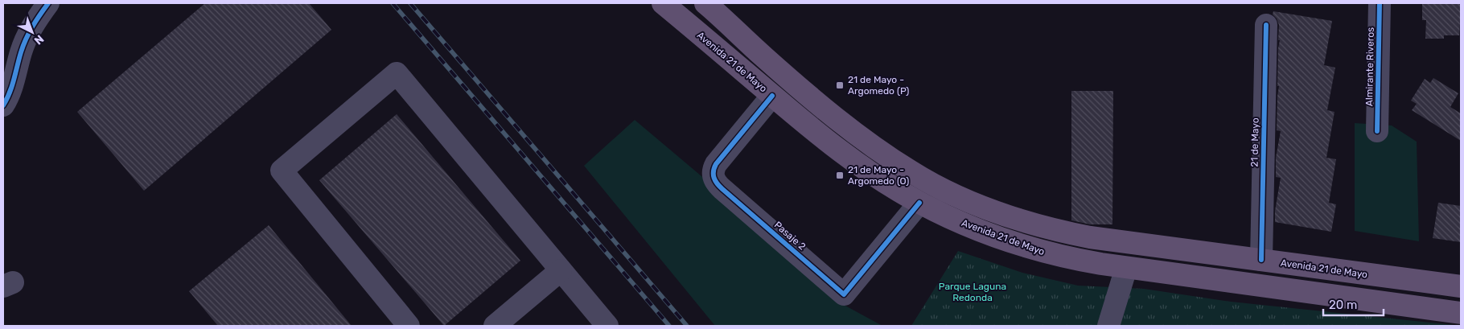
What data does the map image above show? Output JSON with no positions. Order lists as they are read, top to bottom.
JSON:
{
  "streets": {
    "main road": ["Avenida 21 de Mayo"],
    "street": ["Almirante Riveros", "21 de Mayo", "Pasaje 2"]
  },
  "crossings": [
    ["Avenida 21 de Mayo", "21 de Mayo"],
    ["Avenida 21 de Mayo", "Pasaje 2"]
  ],
  "parks": ["Parque Laguna Redonda"],
  "places": {
    "transit": ["21 de Mayo - Argomedo (P)", "21 de Mayo - Argomedo (O)"]
  },
  "scale_bar": "20 m",
  "north": "bottom right"
}
